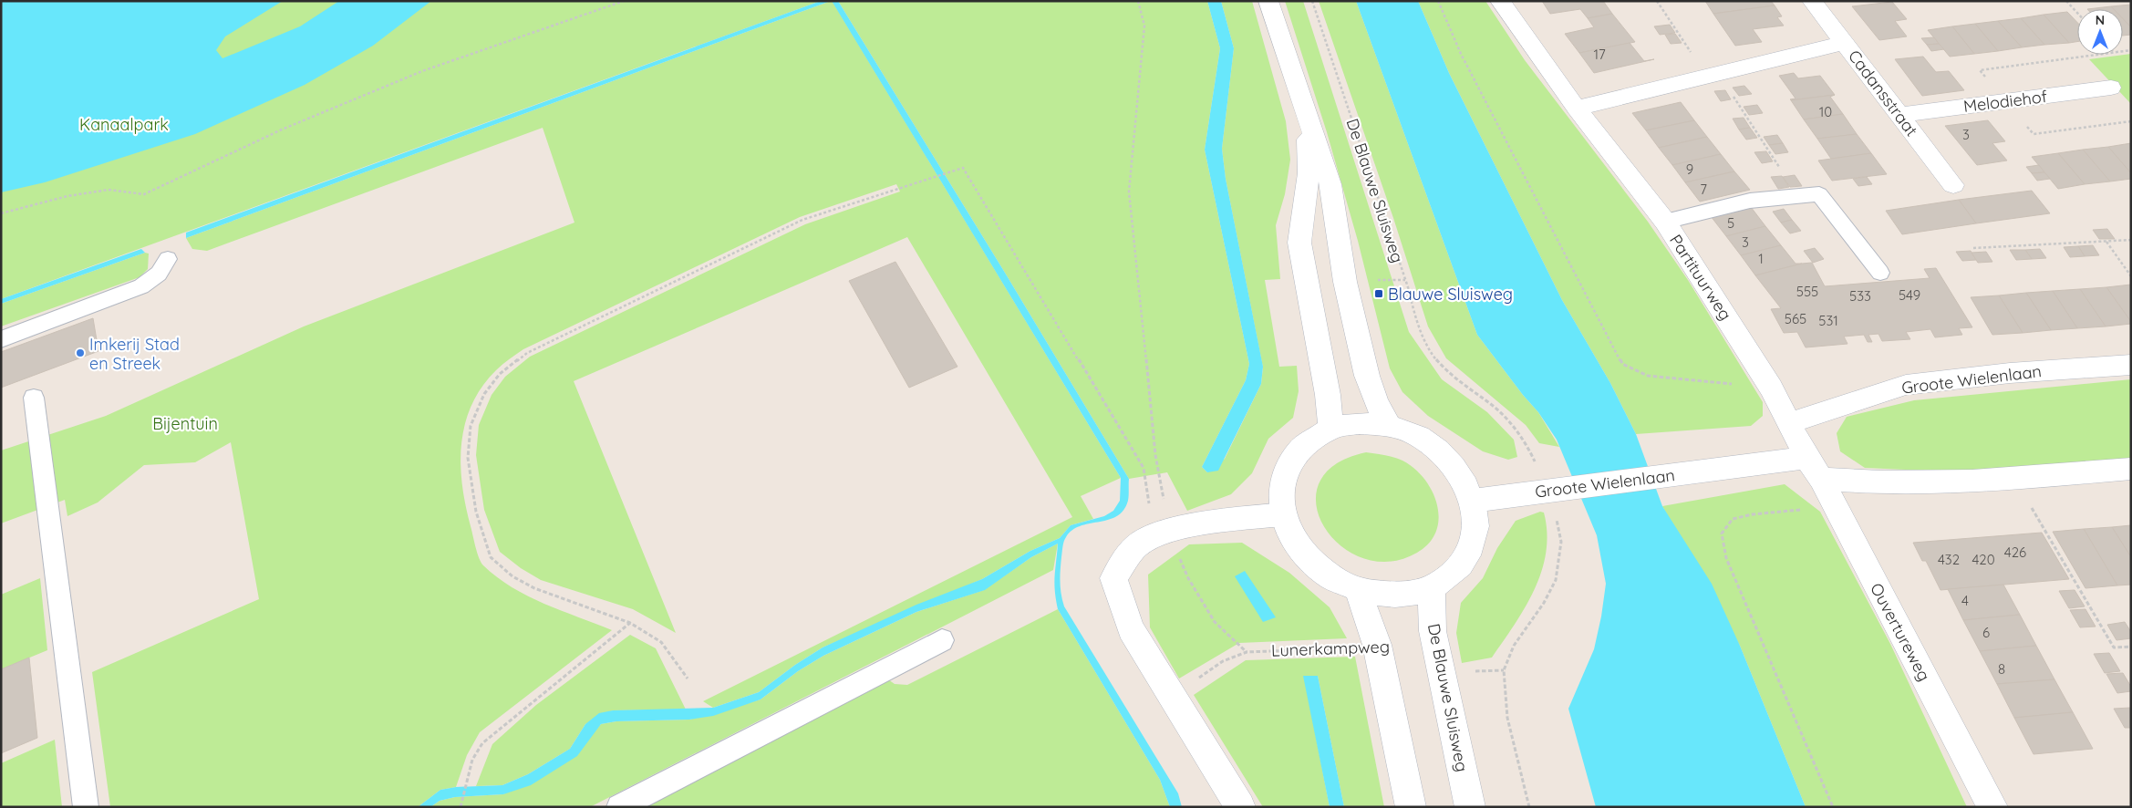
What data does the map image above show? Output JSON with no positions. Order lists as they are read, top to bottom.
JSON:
{
  "streets": {
    "street": [
      "Cadansstraat",
      "Melodiehof",
      "De Blauwe Sluisweg",
      "Partituurweg",
      "Groote Wielenlaan",
      "Ouvertureweg"
    ],
    "path": ["Lunerkampweg"]
  },
  "crossings": [
    ["Cadansstraat", "Melodiehof"],
    ["De Blauwe Sluisweg", "Groote Wielenlaan"],
    ["Partituurweg", "Groote Wielenlaan"],
    ["Partituurweg", "Ouvertureweg"],
    ["Groote Wielenlaan", "Ouvertureweg"]
  ],
  "parks": ["Kanaalpark", "Bijentuin"],
  "places": {
    "transit": ["Blauwe Sluisweg"],
    "other": ["Imkerij Stad en Streek"]
  },
  "house_numbers": [
    "17",
    "10",
    "3",
    "9",
    "7",
    "5",
    "3",
    "1",
    "555",
    "549",
    "533",
    "565",
    "531",
    "426",
    "432",
    "420",
    "4",
    "6",
    "8"
  ],
  "north": "top"
}
